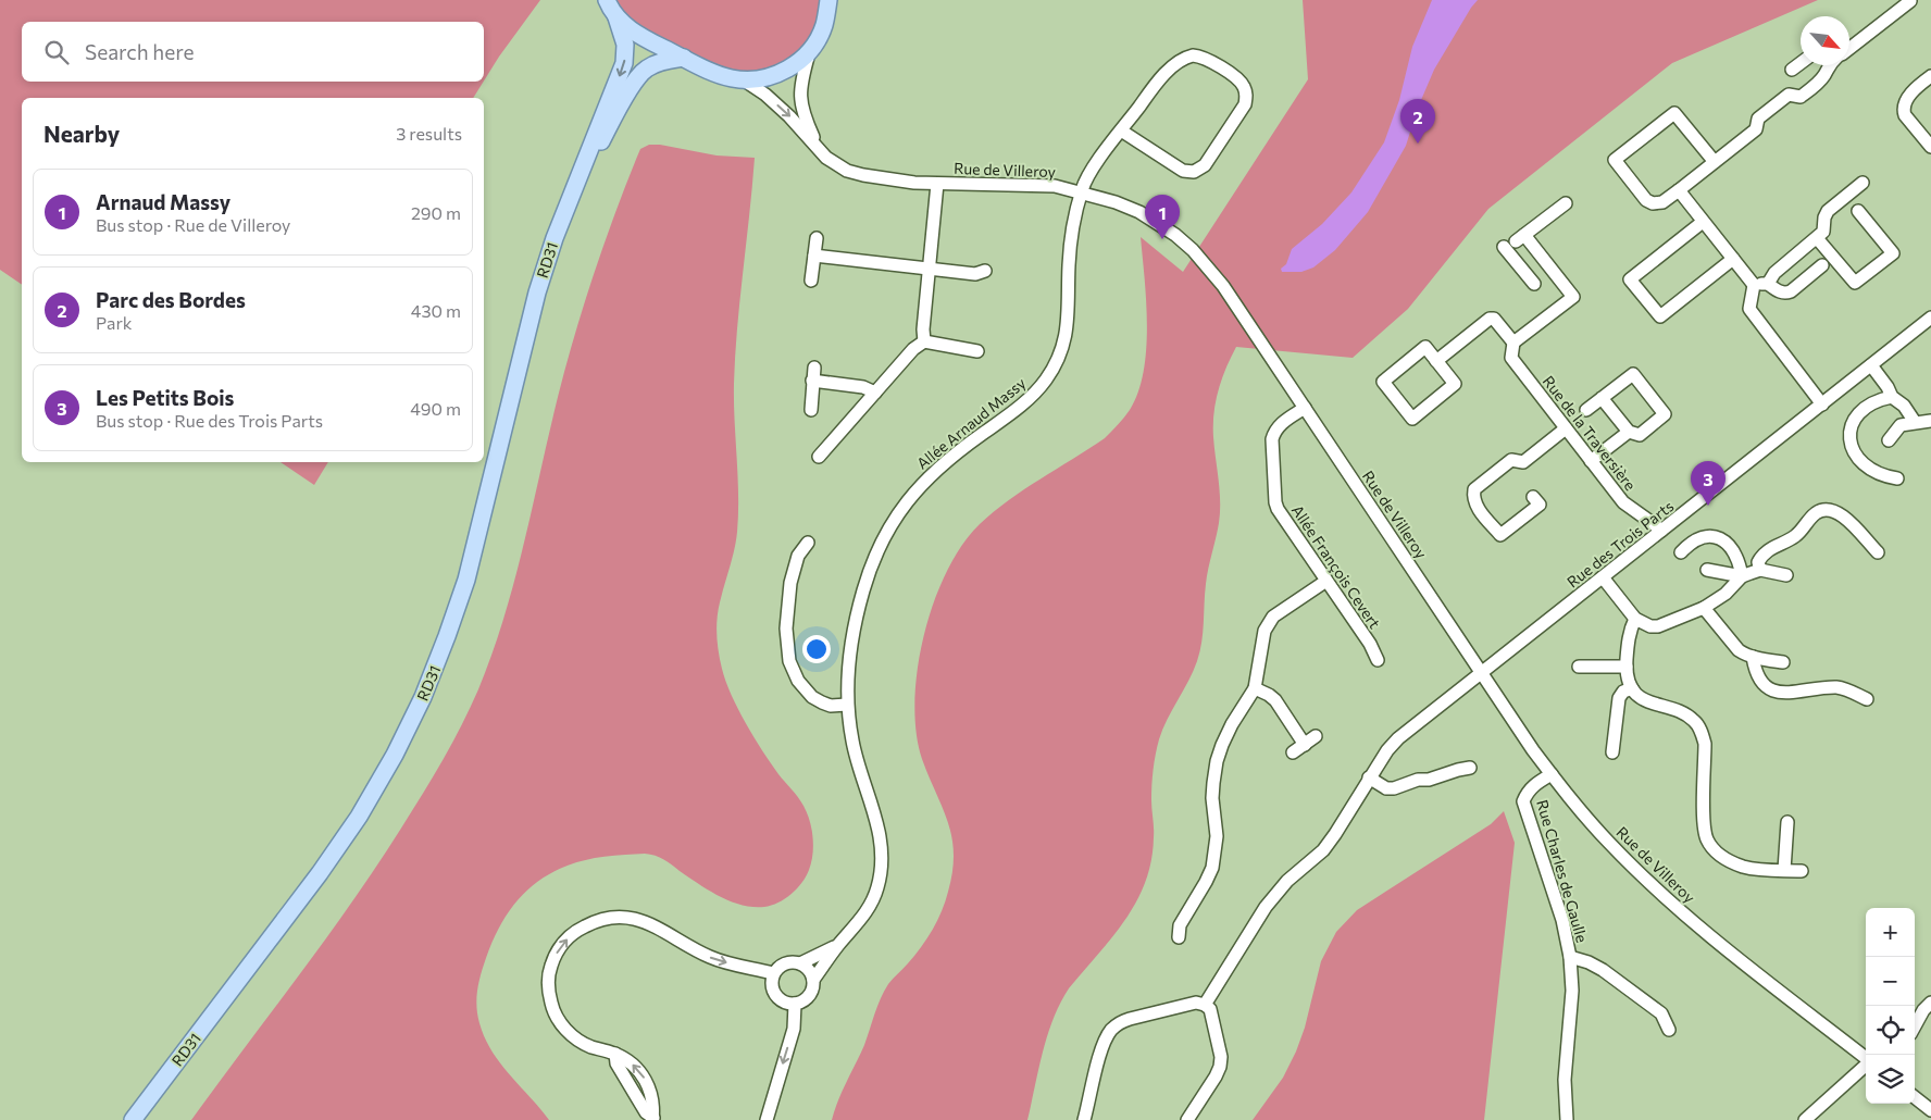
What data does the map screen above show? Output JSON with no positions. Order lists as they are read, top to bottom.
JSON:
{
  "streets": {
    "main road": ["RD31"],
    "street": [
      "Rue de Villeroy",
      "Allée Arnaud Massy",
      "Rue de la Traversière",
      "Rue des Trois Parts",
      "Allée François Cevert",
      "Rue Charles de Gaulle"
    ]
  },
  "crossings": [
    ["Rue de Villeroy", "Allée Arnaud Massy"],
    ["Rue de Villeroy", "Rue des Trois Parts"],
    ["Rue de Villeroy", "Allée François Cevert"],
    ["Rue de Villeroy", "Rue Charles de Gaulle"],
    ["Rue de la Traversière", "Rue des Trois Parts"]
  ],
  "north": "bottom right",
  "page": {
    "search": "Search here",
    "heading": ["Nearby", "3 results"],
    "pins": ["2", "1", "3"],
    "list": [
      {
        "mark": "1",
        "name": "Arnaud Massy",
        "note": "Bus stop · Rue de Villeroy",
        "value": "290 m"
      },
      {
        "mark": "2",
        "name": "Parc des Bordes",
        "note": "Park",
        "value": "430 m"
      },
      {
        "mark": "3",
        "name": "Les Petits Bois",
        "note": "Bus stop · Rue des Trois Parts",
        "value": "490 m"
      }
    ],
    "map_buttons": ["+", "−"]
  }
}
